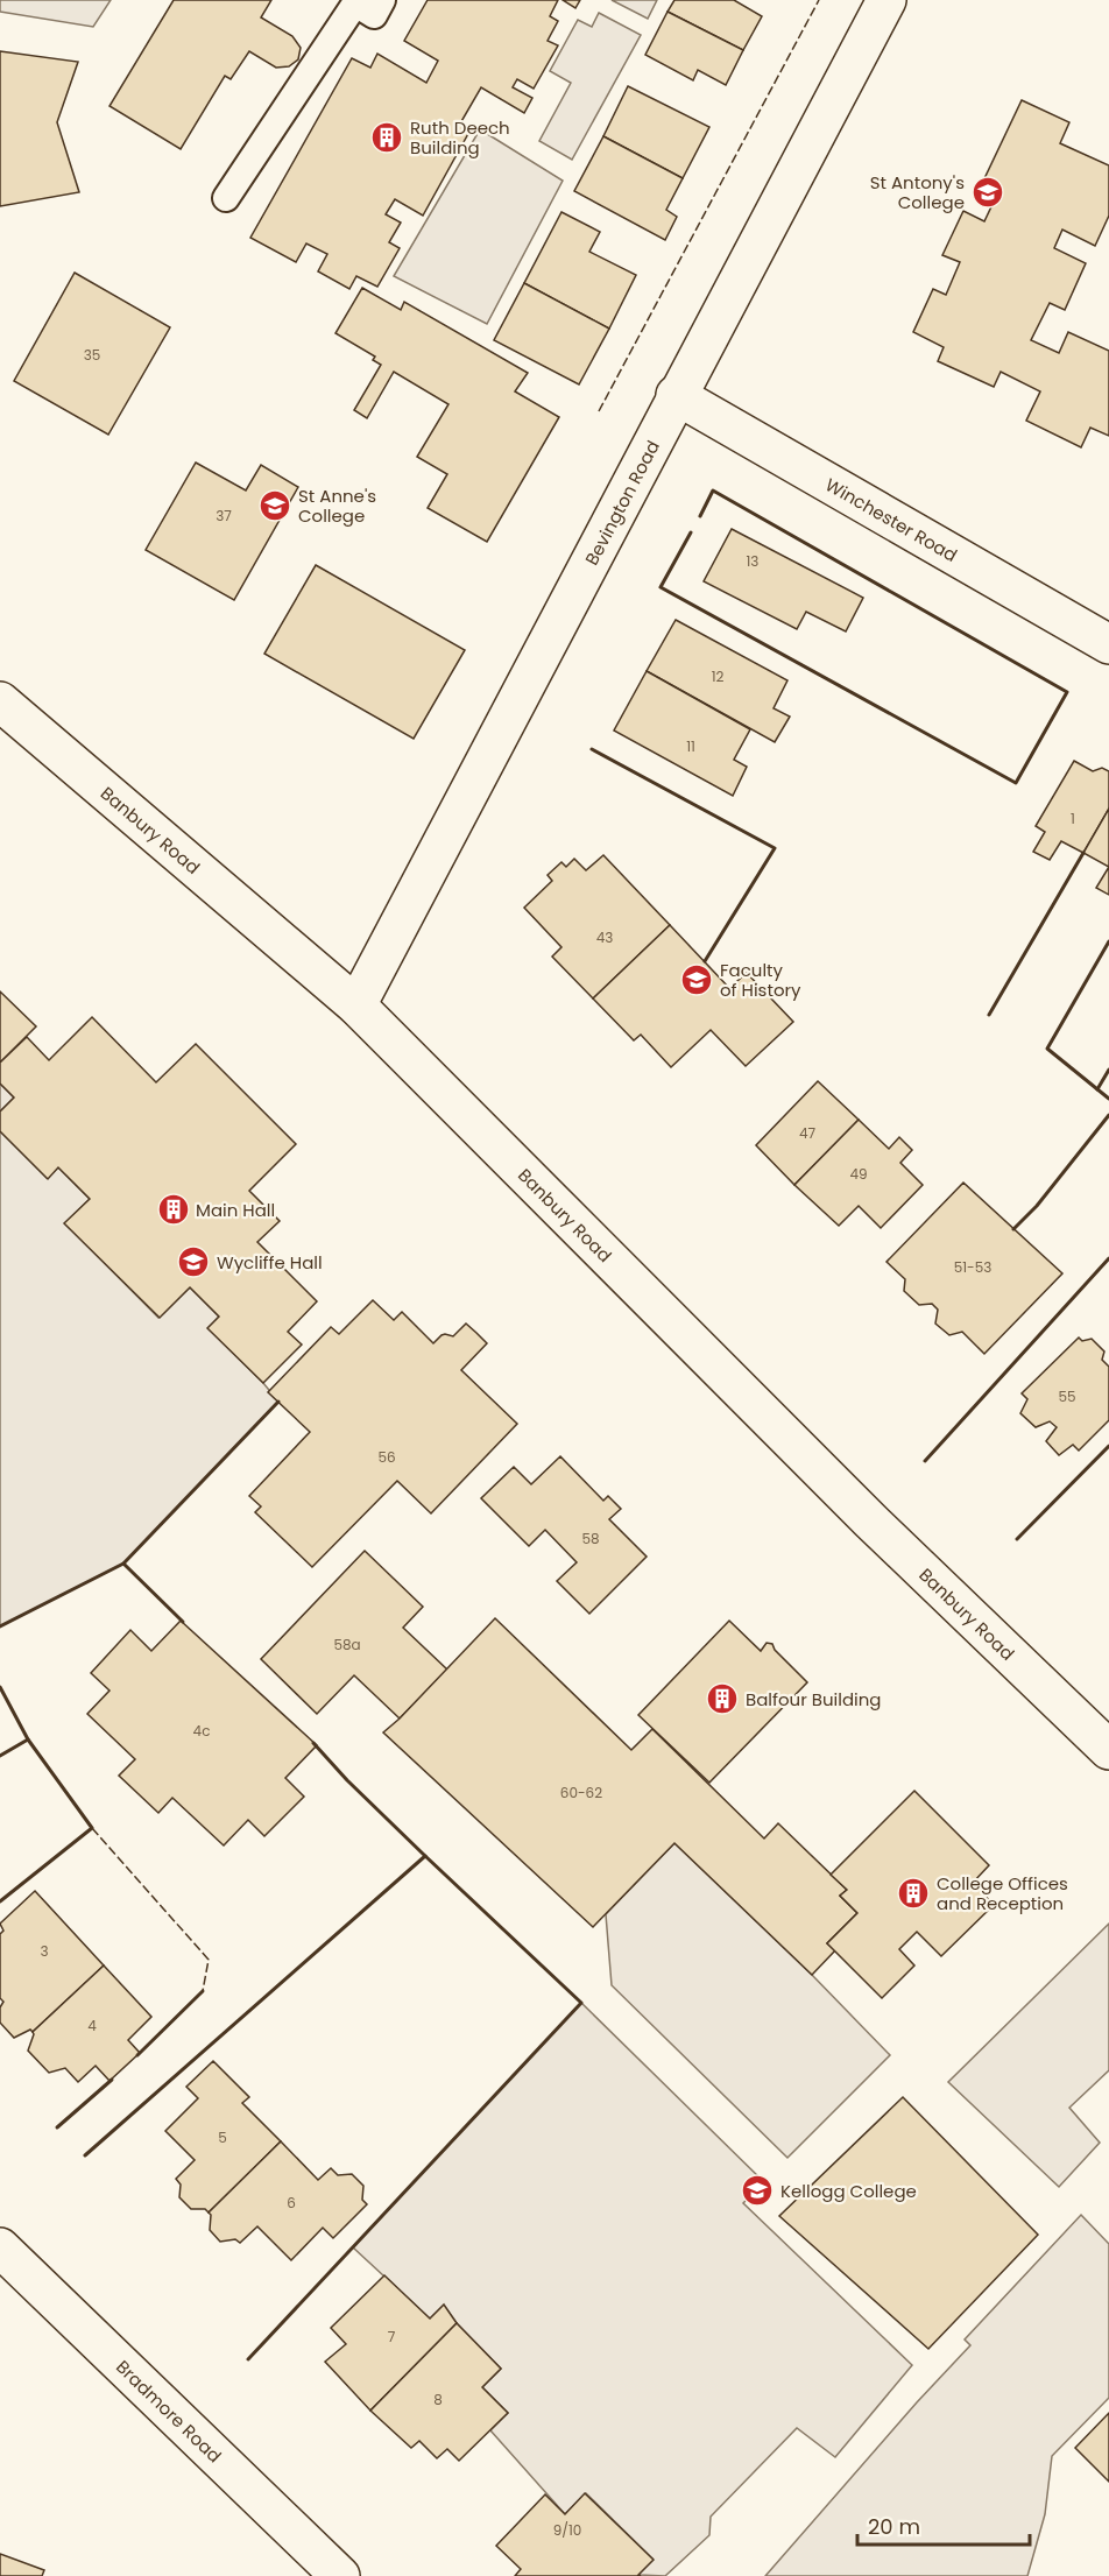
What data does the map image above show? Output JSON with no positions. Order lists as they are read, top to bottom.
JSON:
{
  "streets": {
    "street": [
      "Bevington Road",
      "Winchester Road",
      "Banbury Road",
      "Bradmore Road"
    ]
  },
  "crossings": [
    ["Bevington Road", "Winchester Road"],
    ["Bevington Road", "Banbury Road"]
  ],
  "places": {
    "building": [
      "Ruth Deech Building",
      "Main Hall",
      "Balfour Building",
      "College Offices and Reception"
    ],
    "school or university": [
      "St Antony's College",
      "St Anne's College",
      "Faculty of History",
      "Wycliffe Hall",
      "Kellogg College"
    ]
  },
  "house_numbers": [
    "35",
    "37",
    "13",
    "12",
    "11",
    "1",
    "43",
    "47",
    "49",
    "51-53",
    "55",
    "56",
    "58",
    "58a",
    "4c",
    "60-62",
    "3",
    "4",
    "5",
    "6",
    "7",
    "8",
    "9/10"
  ],
  "scale_bar": "20 m"
}
